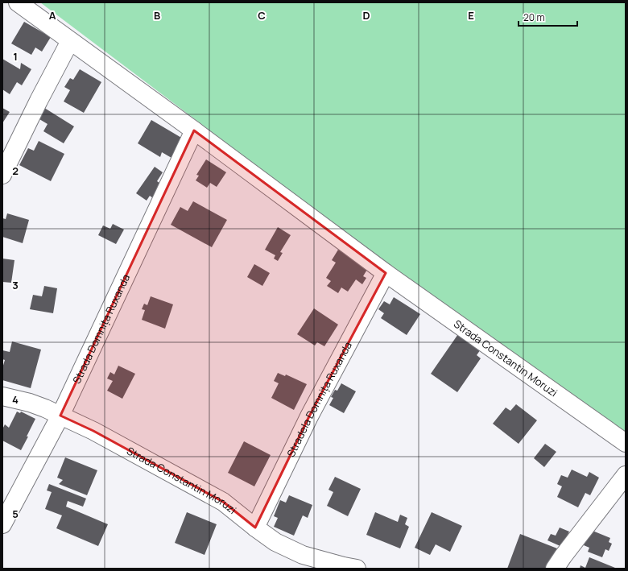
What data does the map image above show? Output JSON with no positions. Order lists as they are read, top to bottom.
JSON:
{
  "streets": {
    "street": ["Strada Domnița Ruxanda", "Strada Constantin Moruzi", "Stradela Domnița Ruxanda"]
  },
  "crossings": [
    ["Strada Domnița Ruxanda", "Strada Constantin Moruzi"],
    ["Strada Constantin Moruzi", "Stradela Domnița Ruxanda"]
  ],
  "scale_bar": "20 m",
  "grid": {
    "columns": [
      "A",
      "B",
      "C",
      "D",
      "E"
    ],
    "rows": [
      "1",
      "2",
      "3",
      "4",
      "5"
    ]
  }
}
